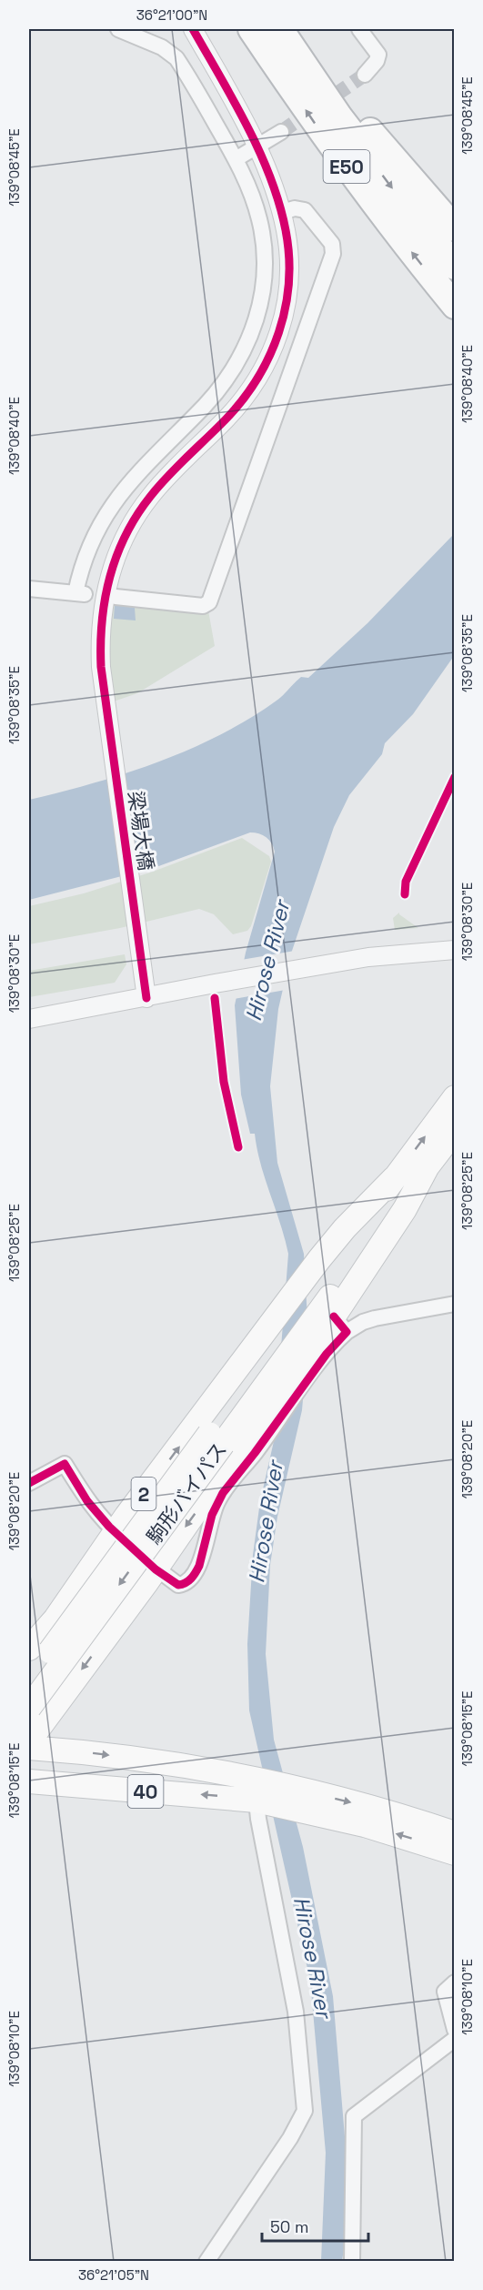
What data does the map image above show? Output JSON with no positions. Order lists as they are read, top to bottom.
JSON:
{
  "streets": {
    "highway": ["E50"],
    "main road": ["駒形バイパス", "2", "40"],
    "street": ["梁場大橋"]
  },
  "crossings": [
    ["駒形バイパス", "2"]
  ],
  "water": ["Hirose River"],
  "scale_bar": "50 m",
  "coordinates": [
    "36°21'00\"N",
    "139°08'45\"E",
    "139°08'40\"E",
    "139°08'35\"E",
    "139°08'30\"E",
    "139°08'25\"E",
    "139°08'20\"E",
    "139°08'15\"E",
    "139°08'10\"E",
    "36°21'05\"N"
  ]
}
